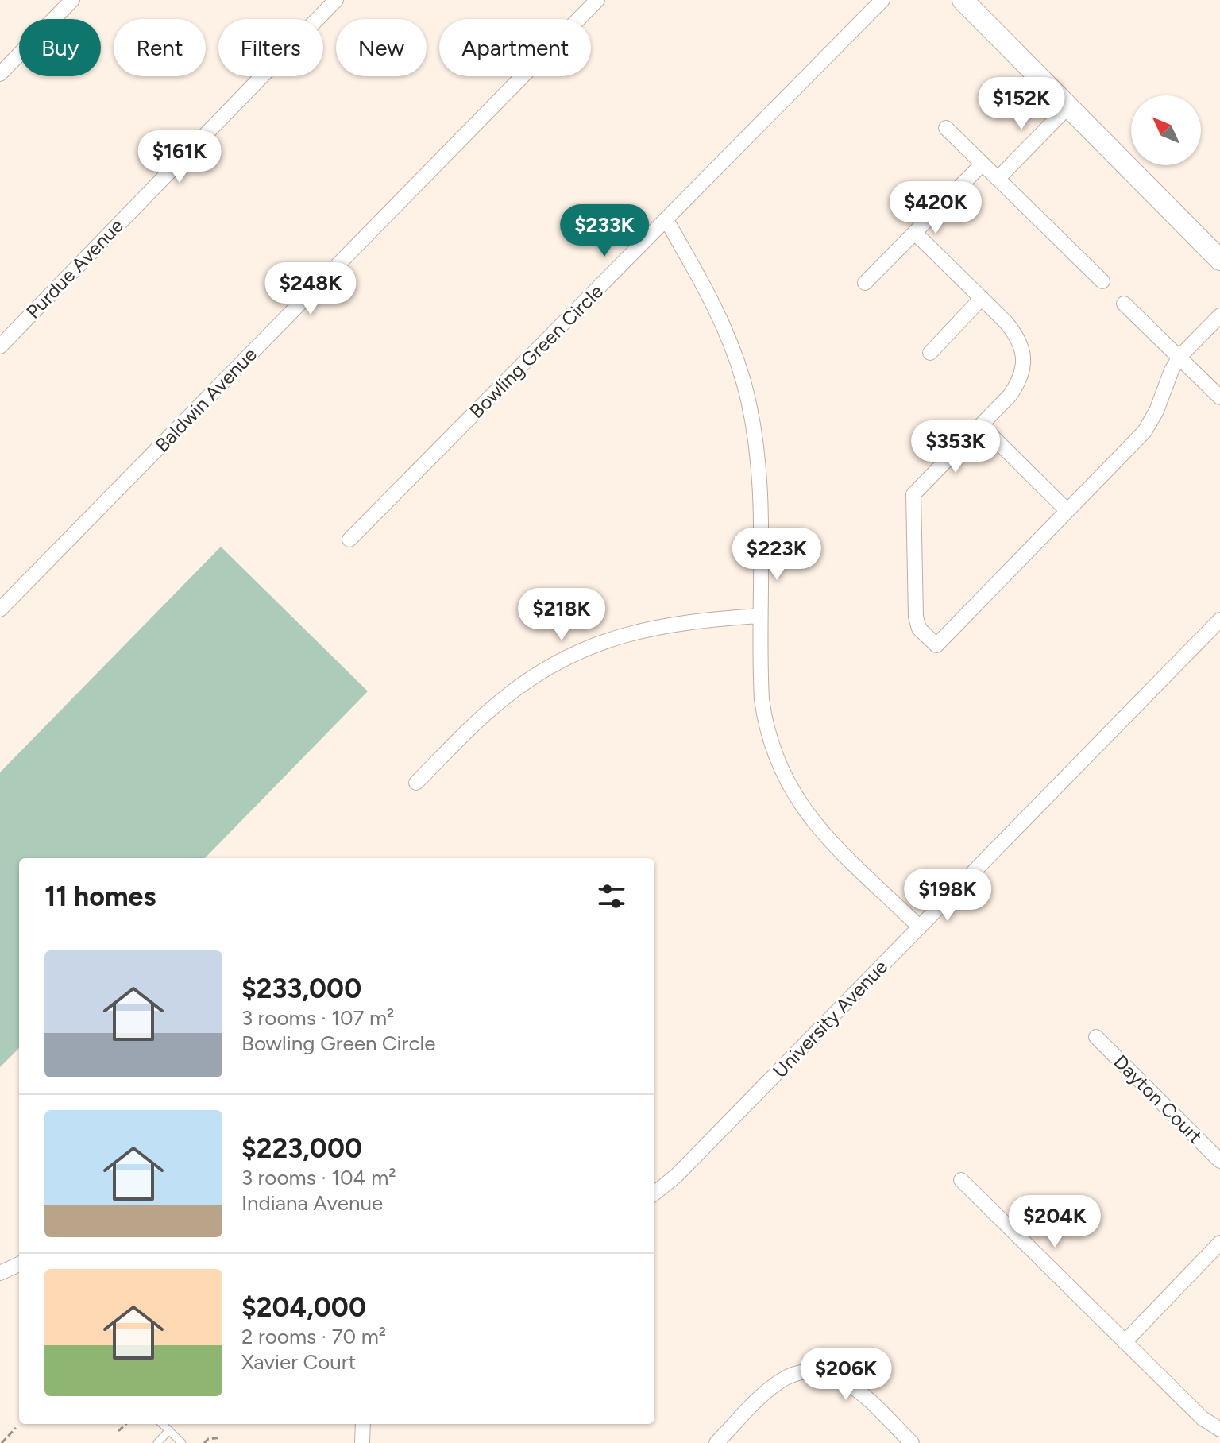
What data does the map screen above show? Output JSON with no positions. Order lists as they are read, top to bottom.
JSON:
{
  "streets": {
    "street": [
      "Purdue Avenue",
      "Bowling Green Circle",
      "Baldwin Avenue",
      "University Avenue",
      "Dayton Court"
    ]
  },
  "north": "top left",
  "page": {
    "chip": [
      "Buy",
      "Rent",
      "Filters",
      "New",
      "Apartment"
    ],
    "price": [
      "$152K",
      "$161K",
      "$420K",
      "$233K",
      "$248K",
      "$353K",
      "$223K",
      "$218K",
      "$198K",
      "$204K",
      "$206K"
    ],
    "heading": "11 homes",
    "list": [
      {
        "name": "$233,000",
        "note": "3 rooms · 107 m² · Bowling Green Circle"
      },
      {
        "name": "$223,000",
        "note": "3 rooms · 104 m² · Indiana Avenue"
      },
      {
        "name": "$204,000",
        "note": "2 rooms · 70 m² · Xavier Court"
      }
    ]
  }
}
